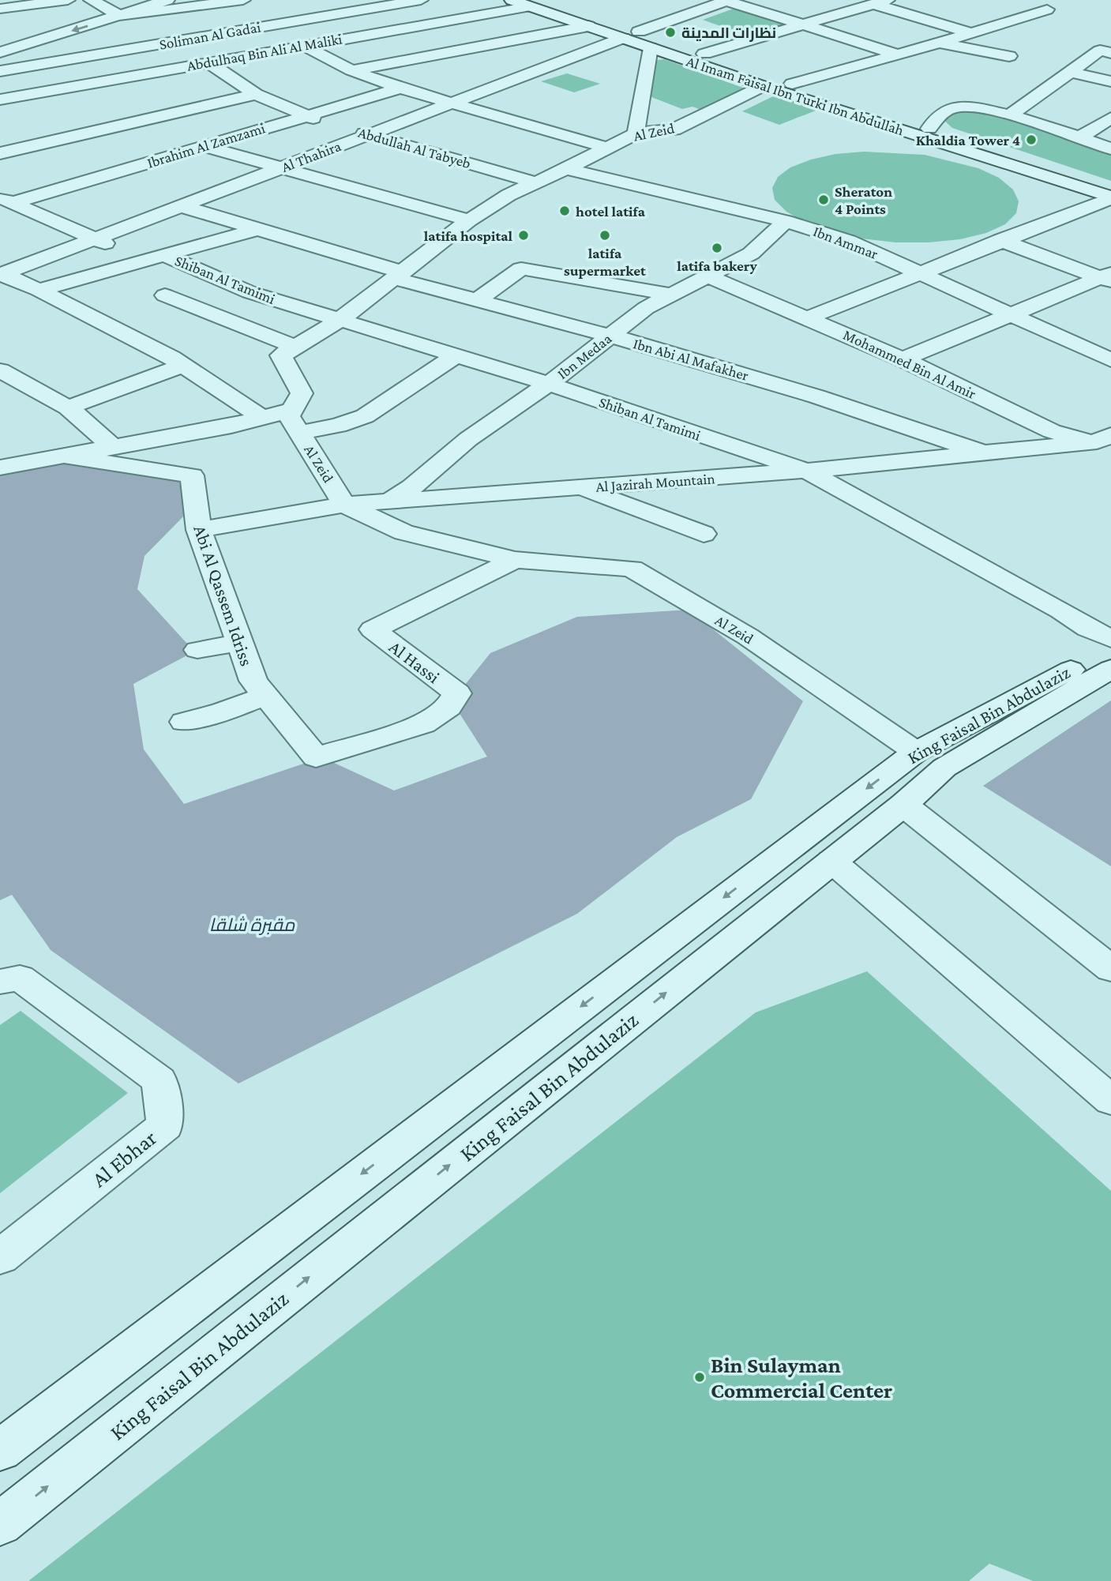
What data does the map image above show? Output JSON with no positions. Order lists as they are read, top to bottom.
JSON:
{
  "streets": {
    "street": [
      "Soliman Al Gadai",
      "Abdulhaq Bin Ali Al Maliki",
      "Al Imam Faisal Ibn Turki Ibn Abdullah",
      "Al Zeid",
      "Ibrahim Al Zamzami",
      "Abdullah Al Tabyeb",
      "Al Thahira",
      "Ibn Ammar",
      "Shiban Al Tamimi",
      "Ibn Medaa",
      "Ibn Abi Al Mafakher",
      "Mohammed Bin Al Amir",
      "Al Jazirah Mountain",
      "Abi Al Qassem Idriss",
      "Al Hassi",
      "King Faisal Bin Abdulaziz",
      "Al Ebhar"
    ]
  },
  "crossings": [
    ["Abdulhaq Bin Ali Al Maliki", "Al Imam Faisal Ibn Turki Ibn Abdullah"],
    ["Abdulhaq Bin Ali Al Maliki", "Abdullah Al Tabyeb"],
    ["Al Imam Faisal Ibn Turki Ibn Abdullah", "Al Zeid"],
    ["Al Imam Faisal Ibn Turki Ibn Abdullah", "Al Thahira"],
    ["Al Zeid", "Abdullah Al Tabyeb"],
    ["Al Zeid", "Ibn Ammar"],
    ["Al Zeid", "Shiban Al Tamimi"],
    ["Al Zeid", "Ibn Abi Al Mafakher"],
    ["Al Zeid", "Al Jazirah Mountain"],
    ["Al Zeid", "Al Hassi"],
    ["Al Zeid", "King Faisal Bin Abdulaziz"],
    ["Ibrahim Al Zamzami", "Abdullah Al Tabyeb"],
    ["Abdullah Al Tabyeb", "Al Thahira"],
    ["Al Thahira", "Ibn Abi Al Mafakher"],
    ["Ibn Ammar", "Ibn Medaa"],
    ["Shiban Al Tamimi", "Ibn Medaa"],
    ["Shiban Al Tamimi", "Al Jazirah Mountain"],
    ["Ibn Medaa", "Ibn Abi Al Mafakher"],
    ["Ibn Medaa", "Mohammed Bin Al Amir"],
    ["Ibn Medaa", "Al Jazirah Mountain"],
    ["Ibn Abi Al Mafakher", "Al Jazirah Mountain"],
    ["Mohammed Bin Al Amir", "Al Jazirah Mountain"],
    ["Al Jazirah Mountain", "Abi Al Qassem Idriss"],
    ["Abi Al Qassem Idriss", "Al Hassi"]
  ],
  "parks": ["مقبرة شلقا"],
  "places": [
    "نظارات المدينة",
    "Khaldia Tower 4",
    "Sheraton 4 Points",
    "hotel latifa",
    "latifa hospital",
    "latifa supermarket",
    "latifa bakery",
    "Bin Sulayman Commercial Center"
  ]
}
